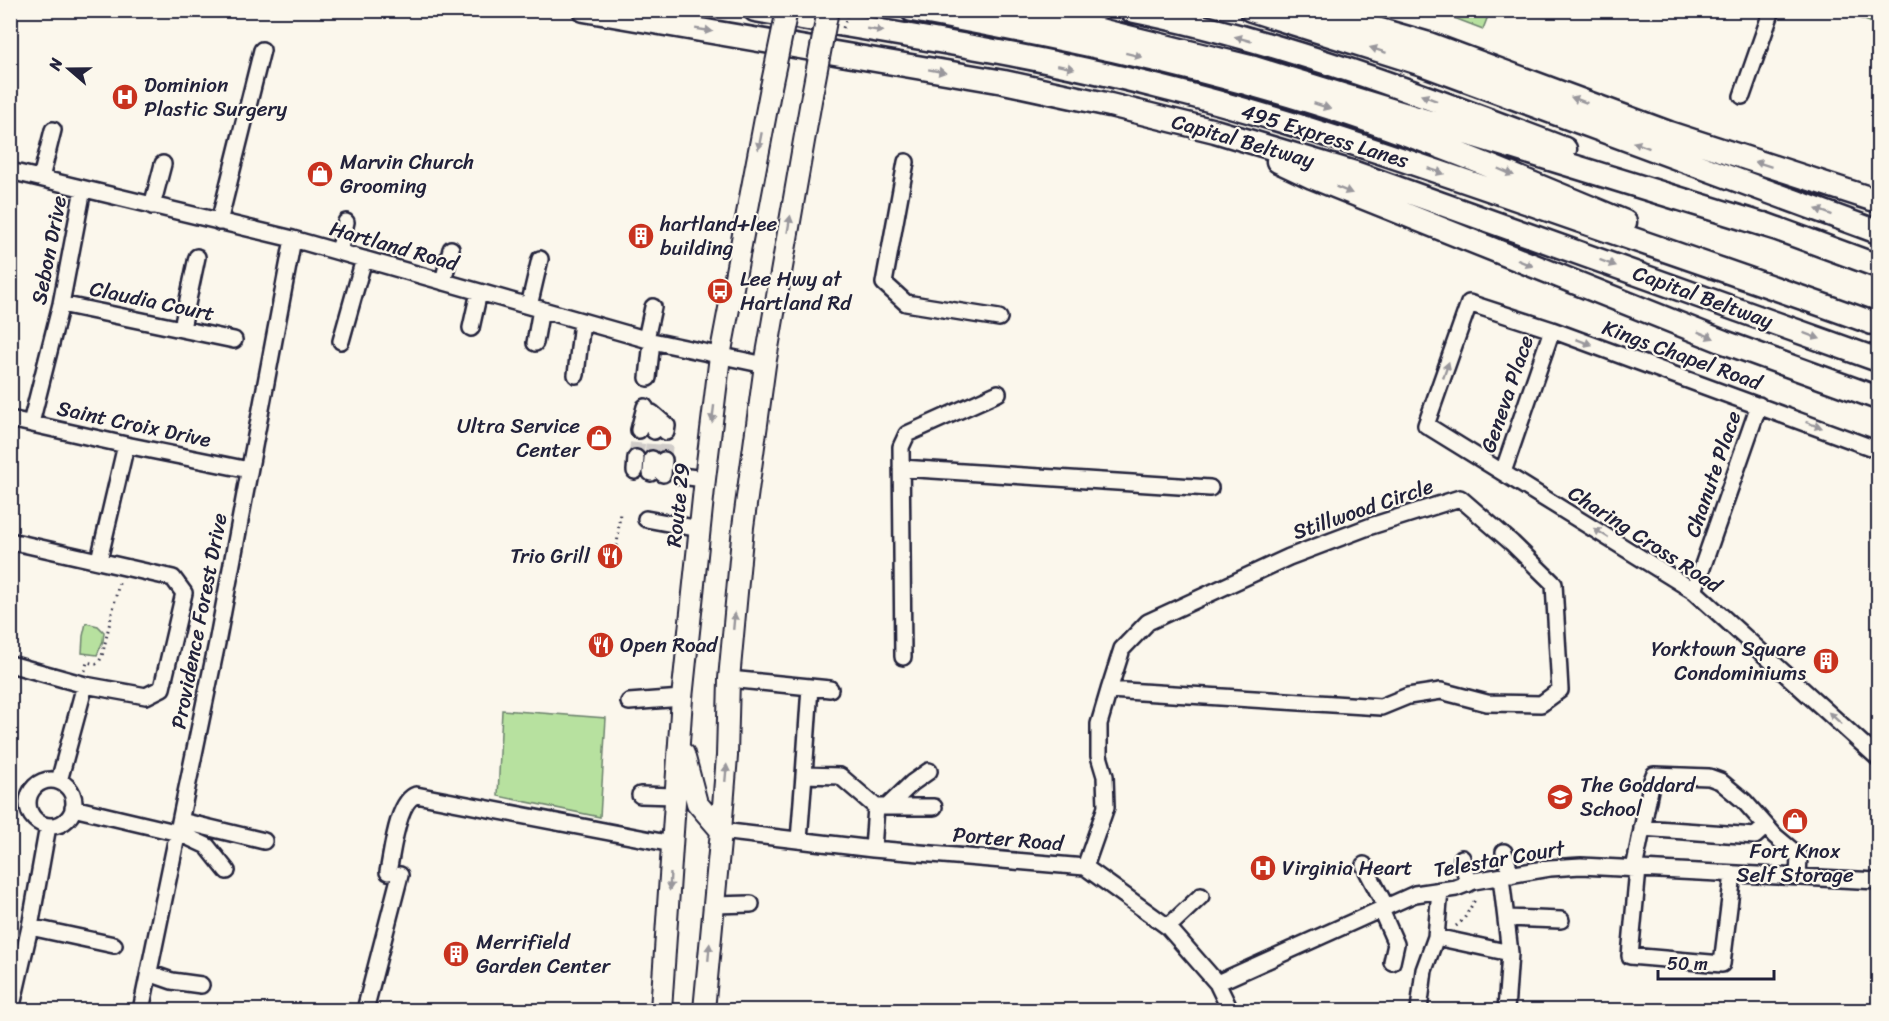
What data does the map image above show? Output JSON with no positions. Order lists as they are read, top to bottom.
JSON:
{
  "streets": {
    "highway": ["495 Express Lanes", "Capital Beltway"],
    "main road": ["Route 29"],
    "street": [
      "Hartland Road",
      "Sebon Drive",
      "Claudia Court",
      "Kings Chapel Road",
      "Geneva Place",
      "Saint Croix Drive",
      "Chanute Place",
      "Stillwood Circle",
      "Charing Cross Road",
      "Providence Forest Drive",
      "Porter Road",
      "Telestar Court"
    ]
  },
  "crossings": [
    ["Hartland Road", "Sebon Drive"],
    ["Hartland Road", "Route 29"],
    ["Hartland Road", "Providence Forest Drive"],
    ["Sebon Drive", "Claudia Court"],
    ["Sebon Drive", "Saint Croix Drive"],
    ["Kings Chapel Road", "Geneva Place"],
    ["Kings Chapel Road", "Chanute Place"],
    ["Kings Chapel Road", "Charing Cross Road"],
    ["Geneva Place", "Charing Cross Road"],
    ["Saint Croix Drive", "Providence Forest Drive"],
    ["Chanute Place", "Charing Cross Road"],
    ["Stillwood Circle", "Porter Road"],
    ["Porter Road", "Telestar Court"]
  ],
  "one_way": ["Kings Chapel Road", "Charing Cross Road"],
  "places": {
    "hospital": ["Dominion Plastic Surgery", "Virginia Heart"],
    "shop": ["Marvin Church Grooming", "Ultra Service Center", "Fort Knox Self Storage"],
    "building": ["hartland+lee building", "Yorktown Square Condominiums", "Merrifield Garden Center"],
    "bus stop": ["Lee Hwy at Hartland Rd"],
    "restaurant": ["Trio Grill", "Open Road"],
    "school or university": ["The Goddard School"]
  },
  "scale_bar": "50 m",
  "north": "left"
}
